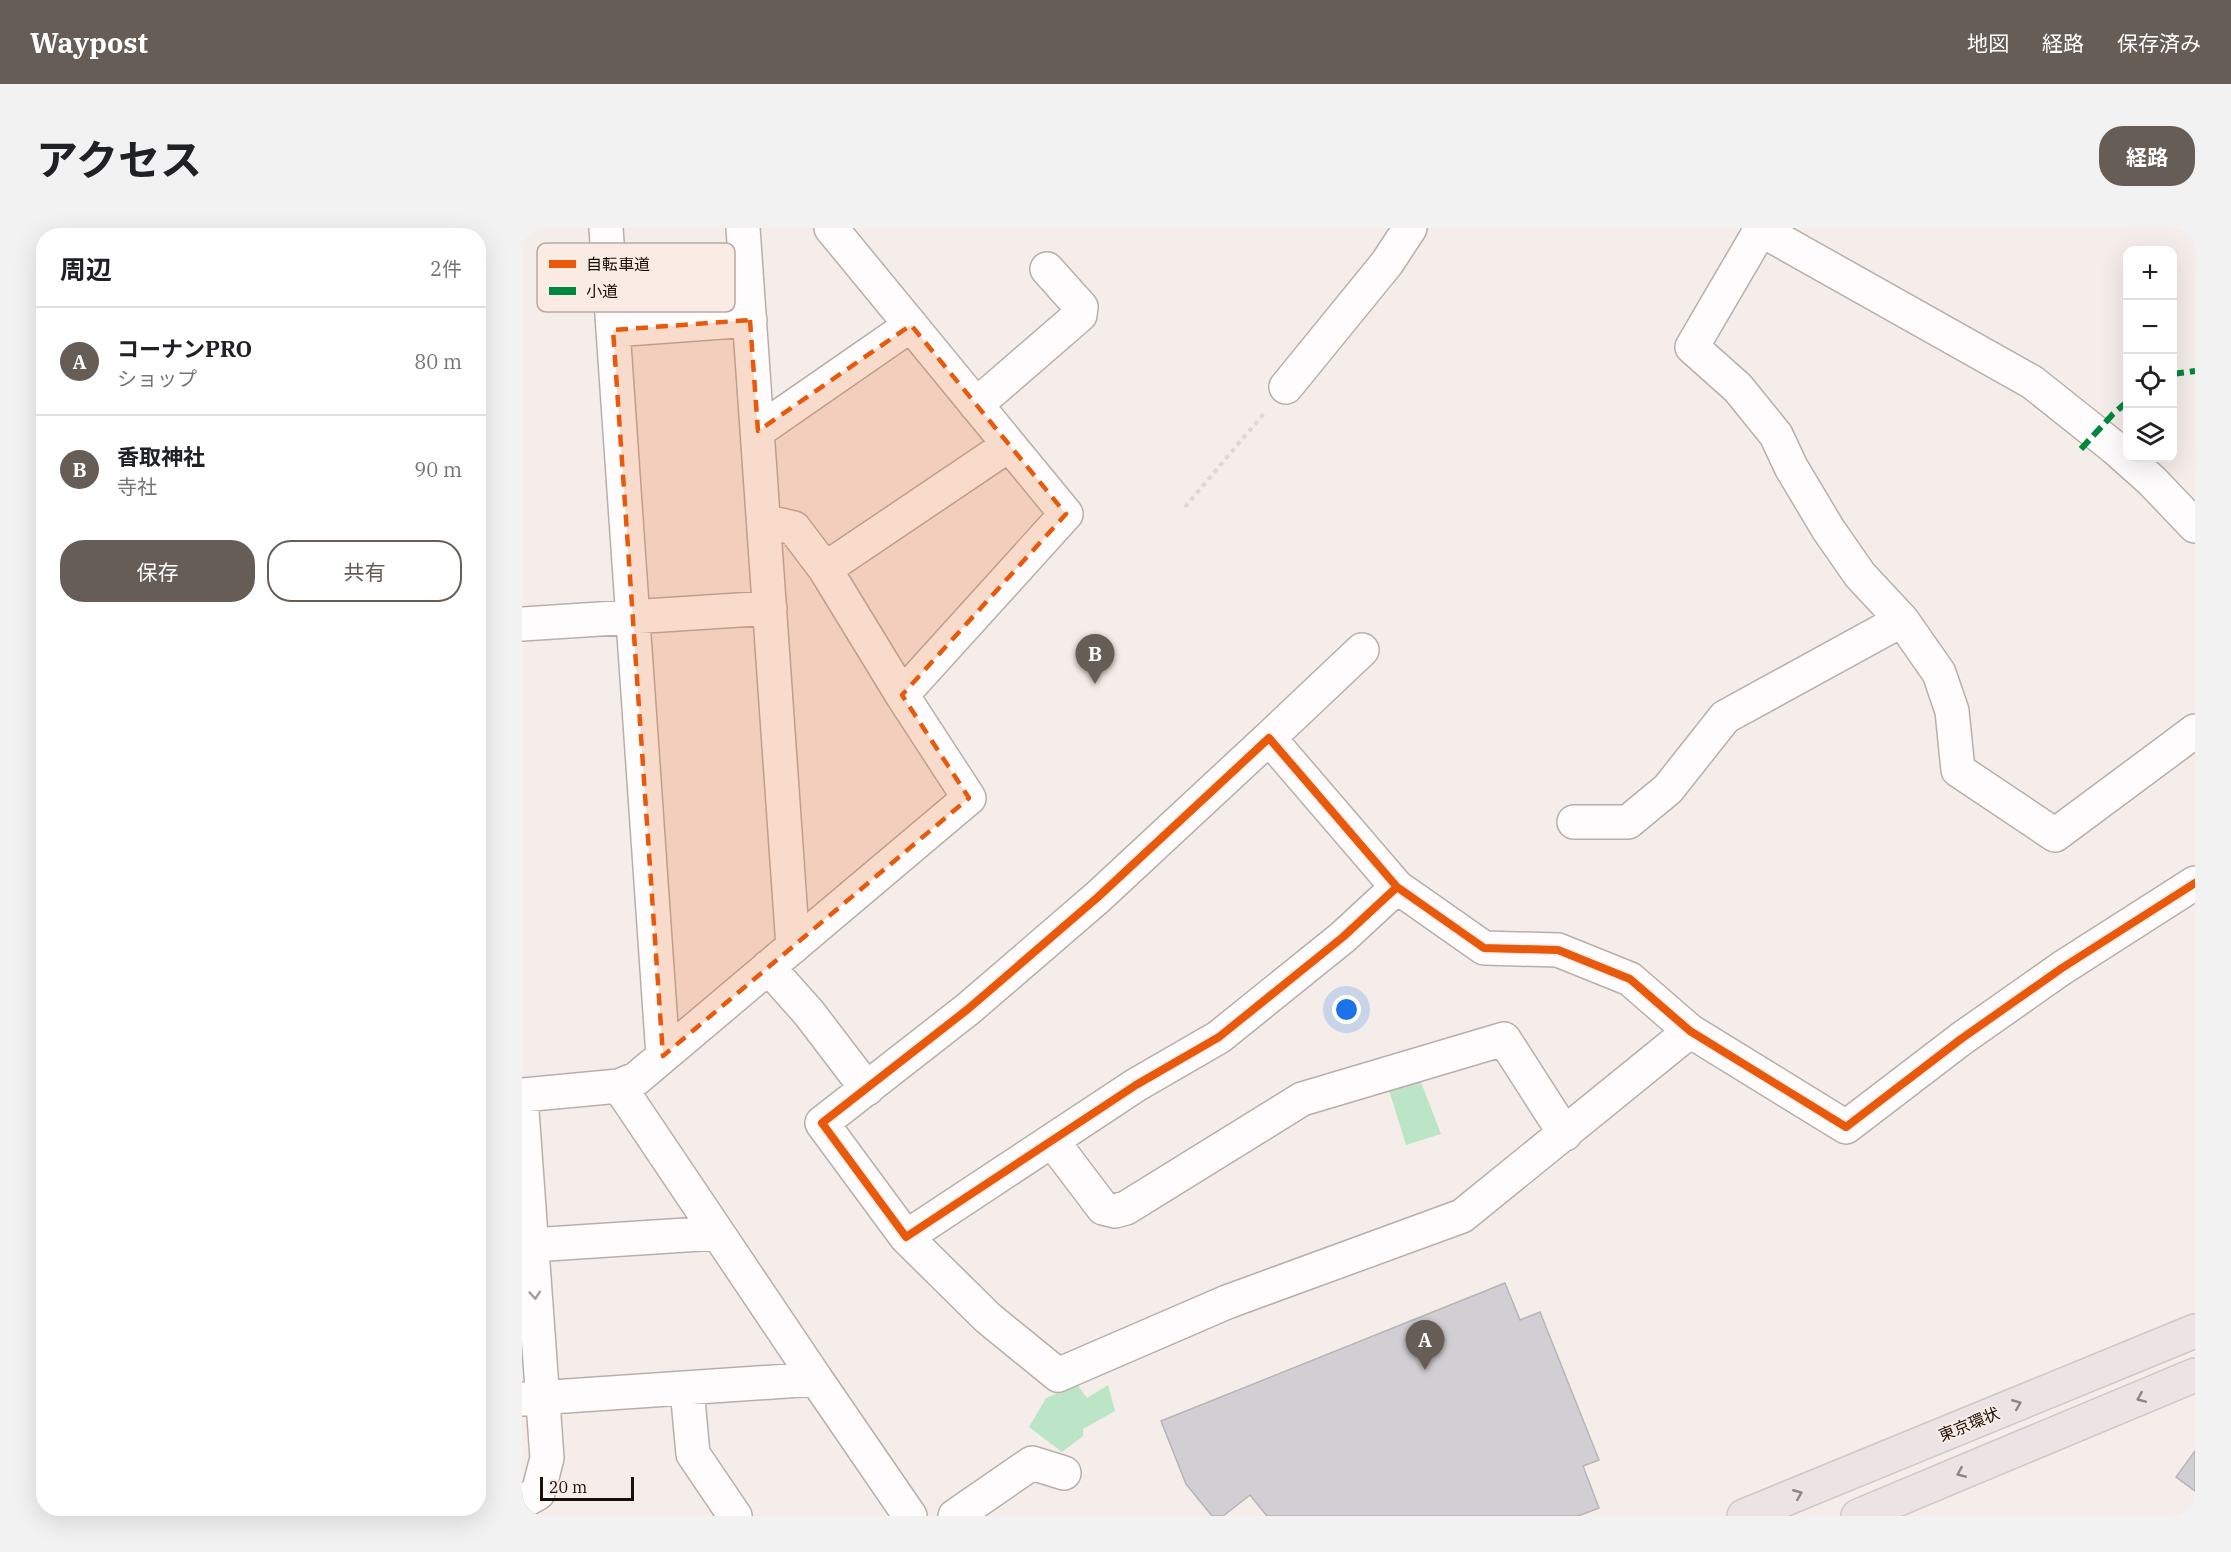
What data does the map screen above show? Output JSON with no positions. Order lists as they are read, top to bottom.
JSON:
{
  "streets": {
    "highway": ["東京環状"]
  },
  "legend": ["自転車道", "小道"],
  "scale_bar": "20 m",
  "page": {
    "header": "Waypost",
    "nav": ["地図", "経路", "保存済み"],
    "title": "アクセス",
    "buttons": [
      "経路",
      ["保存", "共有"]
    ],
    "heading": ["周辺", "2件"],
    "map_buttons": ["+", "−"],
    "list": [
      {
        "mark": "A",
        "name": "コーナンPRO",
        "note": "ショップ",
        "value": "80 m"
      },
      {
        "mark": "B",
        "name": "香取神社",
        "note": "寺社",
        "value": "90 m"
      }
    ],
    "pins": ["B", "A"],
    "scale": "20 m"
  }
}
